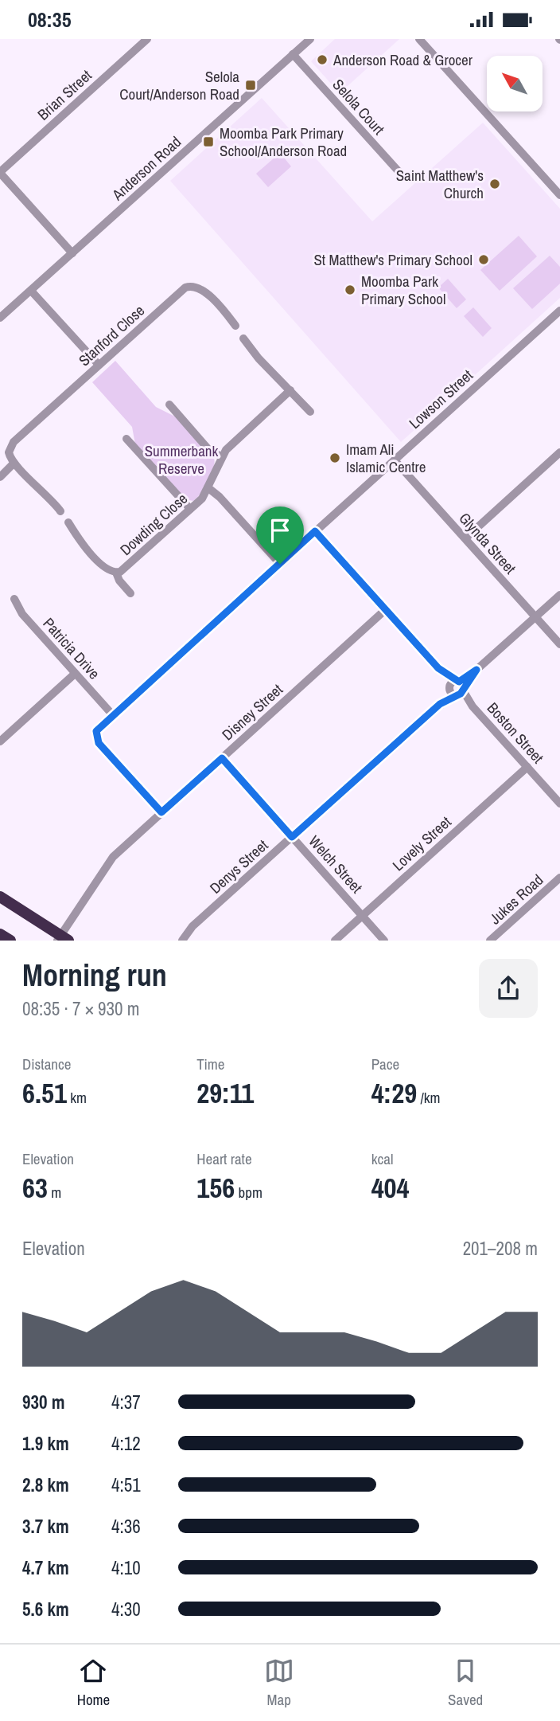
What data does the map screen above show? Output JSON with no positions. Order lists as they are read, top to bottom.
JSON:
{
  "streets": {
    "street": [
      "Brian Street",
      "Selola Court",
      "Anderson Road",
      "Stanford Close",
      "Lowson Street",
      "Dowding Close",
      "Glynda Street",
      "Patricia Drive",
      "Disney Street",
      "Boston Street",
      "Lovely Street",
      "Welch Street",
      "Denys Street",
      "Jukes Road"
    ]
  },
  "crossings": [
    ["Selola Court", "Anderson Road"],
    ["Lowson Street", "Glynda Street"],
    ["Lowson Street", "Patricia Drive"],
    ["Lowson Street", "Disney Street"],
    ["Lowson Street", "Boston Street"],
    ["Glynda Street", "Denys Street"],
    ["Disney Street", "Boston Street"],
    ["Disney Street", "Welch Street"],
    ["Boston Street", "Lovely Street"],
    ["Boston Street", "Denys Street"],
    ["Lovely Street", "Welch Street"],
    ["Welch Street", "Denys Street"]
  ],
  "parks": ["Summerbank Reserve"],
  "places": {
    "other": [
      "Anderson Road & Grocer",
      "Saint Matthew's Church",
      "St Matthew's Primary School",
      "Moomba Park Primary School",
      "Imam Ali Islamic Centre"
    ],
    "transit": ["Selola Court/Anderson Road", "Moomba Park Primary School/Anderson Road"]
  },
  "north": "top left",
  "page": {
    "status": "08:35",
    "heading": ["Morning run", "08:35 · 7 × 930 m"],
    "stats": [
      ["Distance", "6.51 km"],
      ["Time", "29:11"],
      ["Pace", "4:29 /km"],
      ["Elevation", "63 m"],
      ["Heart rate", "156 bpm"],
      ["kcal", "404"]
    ],
    "chart": ["Elevation", "201–208 m"],
    "list": [
      {
        "name": "930 m",
        "note": "4:37"
      },
      {
        "name": "1.9 km",
        "note": "4:12"
      },
      {
        "name": "2.8 km",
        "note": "4:51"
      },
      {
        "name": "3.7 km",
        "note": "4:36"
      },
      {
        "name": "4.7 km",
        "note": "4:10"
      },
      {
        "name": "5.6 km",
        "note": "4:30"
      }
    ],
    "tabs": ["Home", "Map", "Saved"]
  }
}
